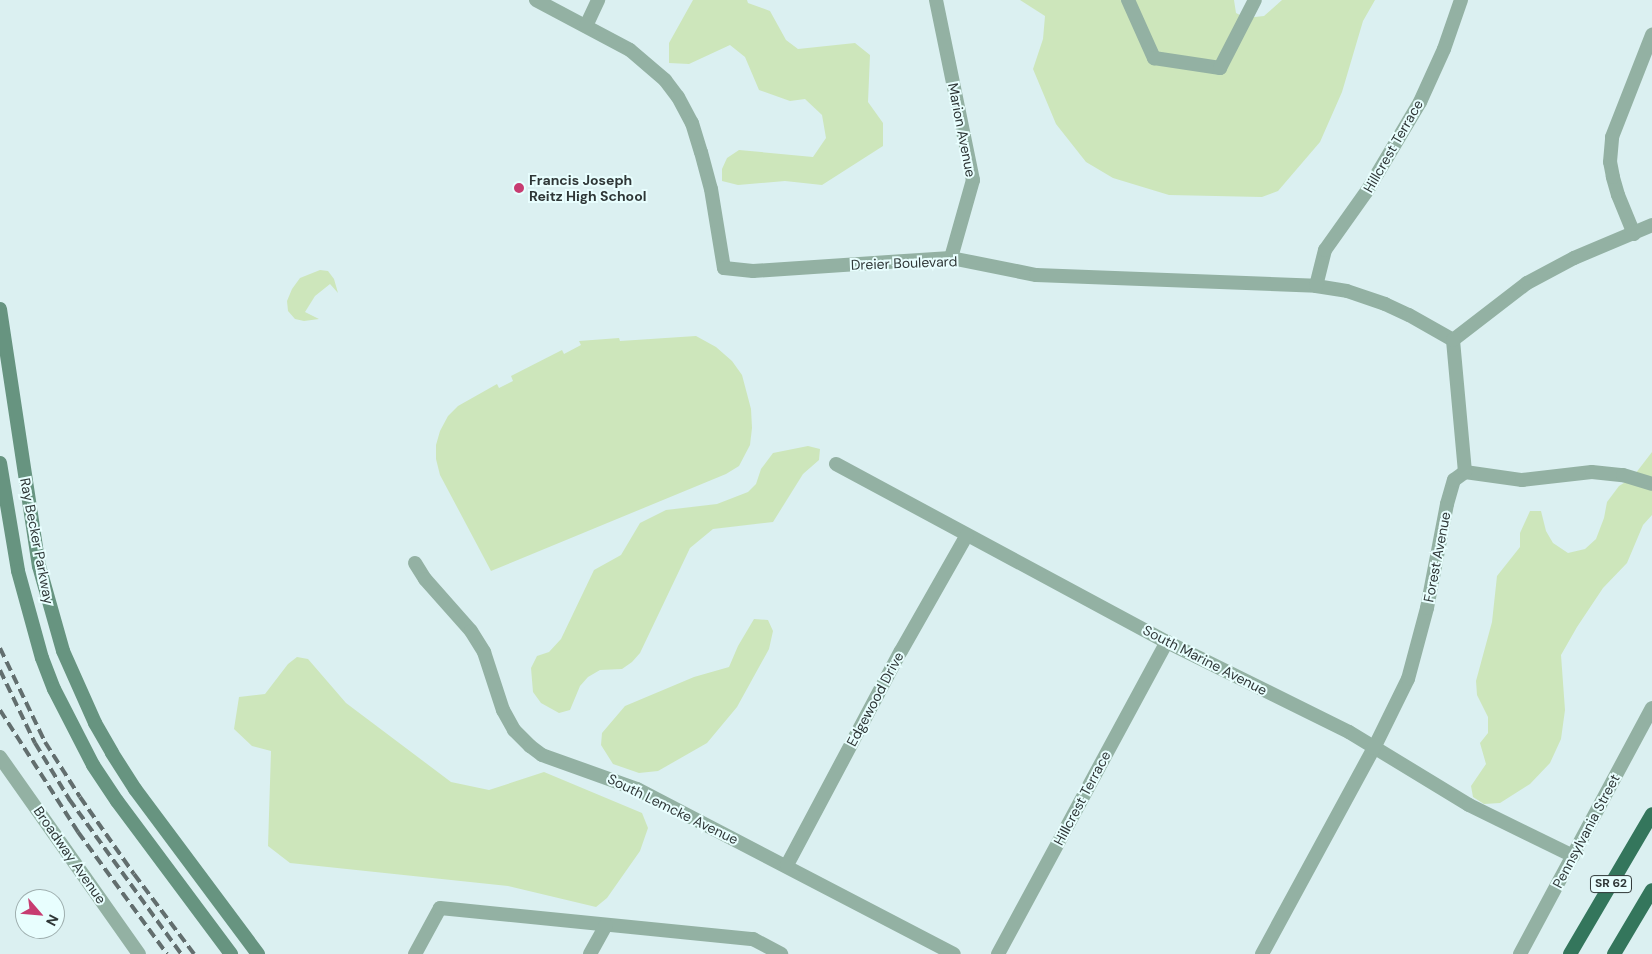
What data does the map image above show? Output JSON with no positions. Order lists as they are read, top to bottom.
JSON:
{
  "streets": {
    "highway": ["SR 62"],
    "main road": ["Ray Becker Parkway"],
    "street": [
      "Marion Avenue",
      "Hillcrest Terrace",
      "Dreier Boulevard",
      "Forest Avenue",
      "South Marine Avenue",
      "Edgewood Drive",
      "South Lemcke Avenue",
      "Pennsylvania Street",
      "Broadway Avenue"
    ]
  },
  "crossings": [
    ["Marion Avenue", "Dreier Boulevard"],
    ["Hillcrest Terrace", "Dreier Boulevard"],
    ["Hillcrest Terrace", "South Marine Avenue"],
    ["Forest Avenue", "South Marine Avenue"],
    ["South Marine Avenue", "Edgewood Drive"],
    ["South Marine Avenue", "Pennsylvania Street"],
    ["Edgewood Drive", "South Lemcke Avenue"]
  ],
  "places": ["Francis Joseph Reitz High School"],
  "north": "bottom right"
}
